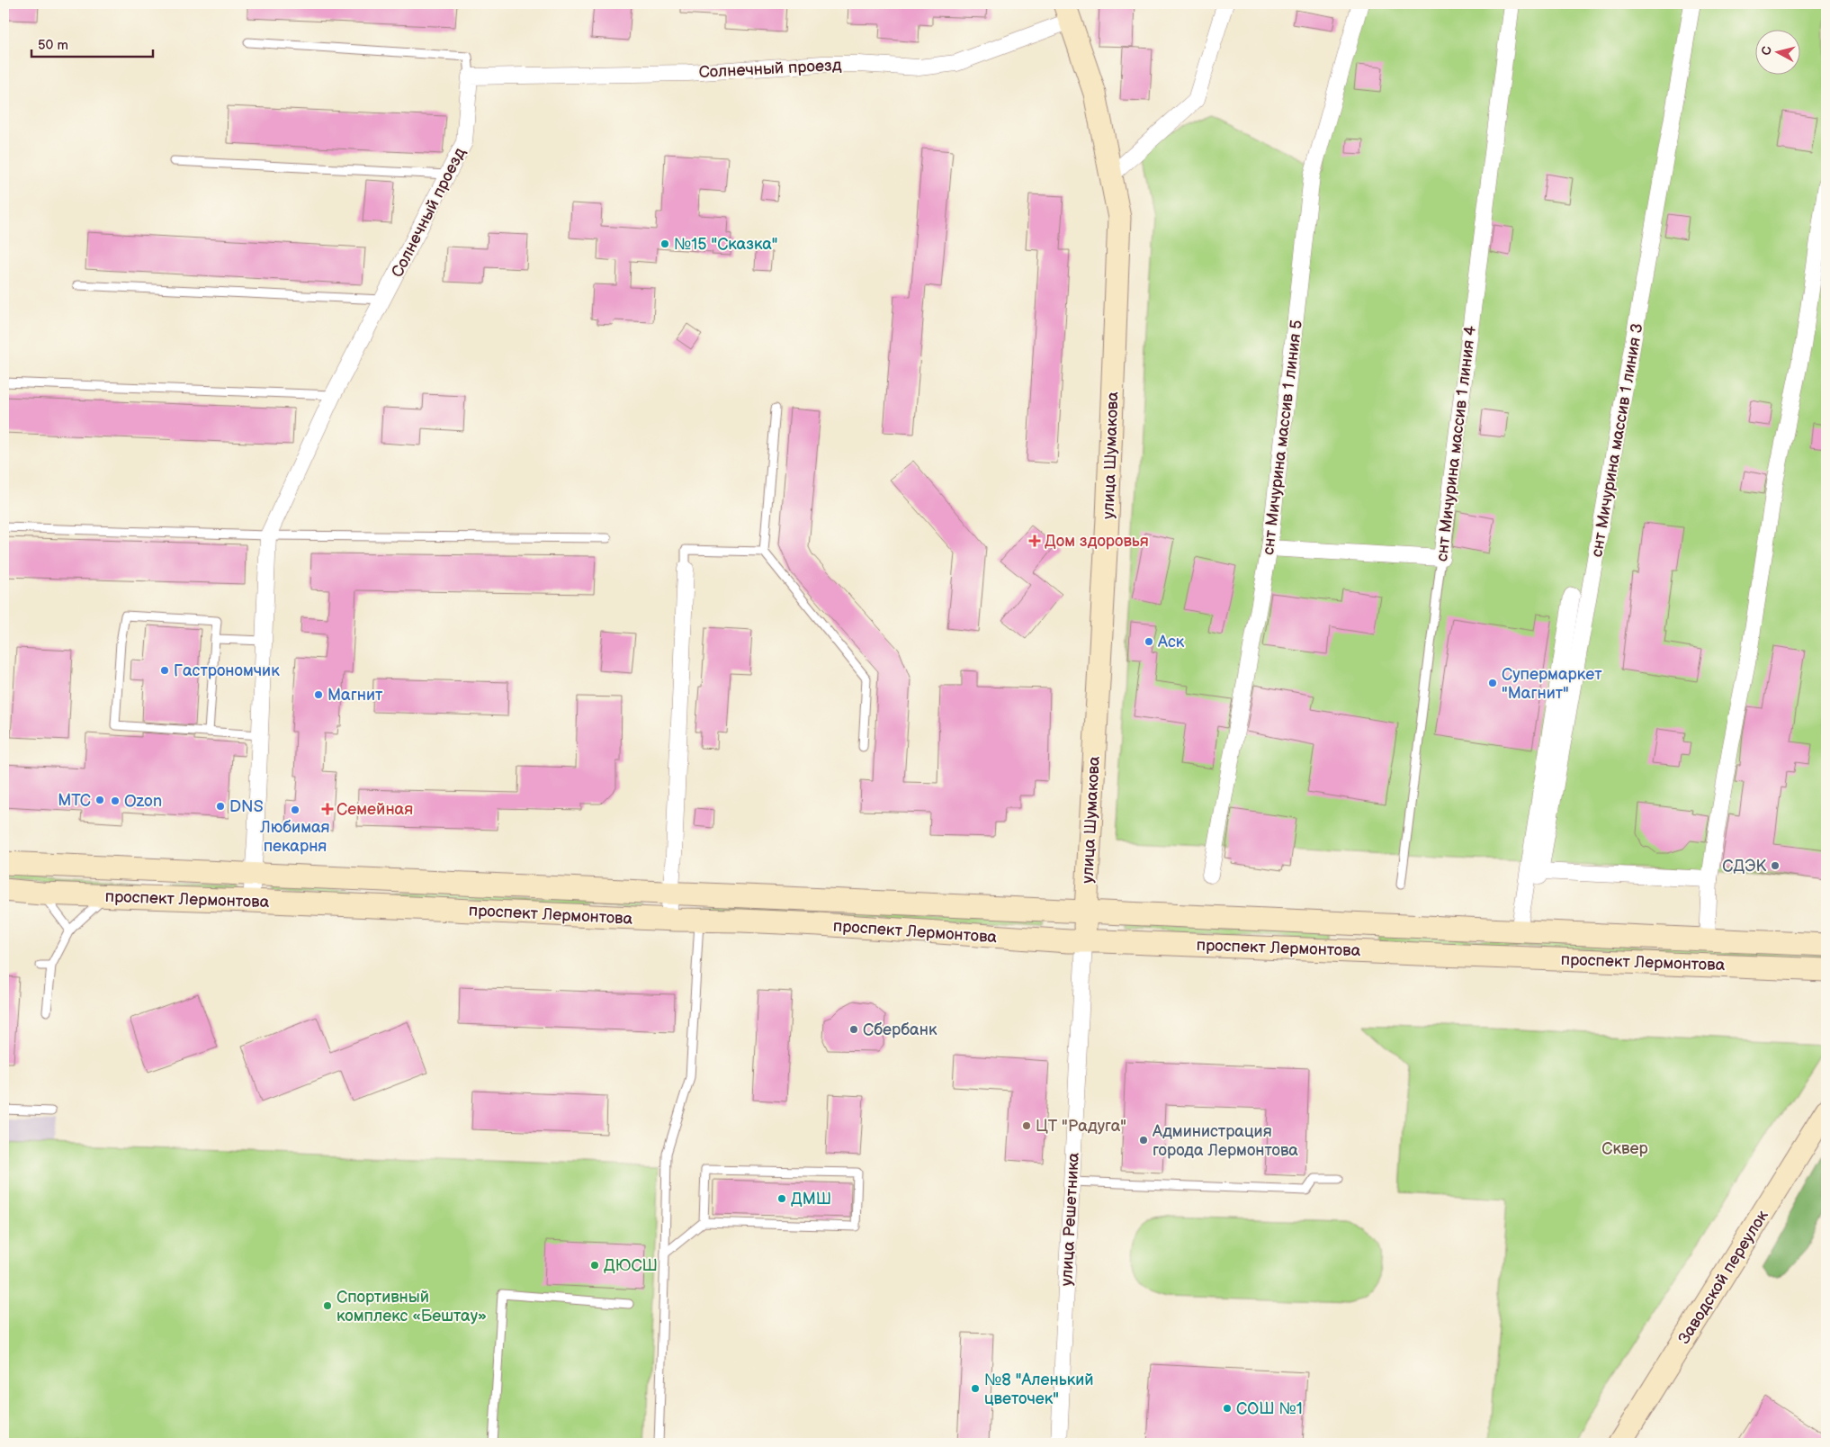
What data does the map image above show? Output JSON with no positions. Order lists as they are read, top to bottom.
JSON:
{
  "streets": {
    "street": [
      "Солнечный проезд",
      "снт Мичурина массив 1 линия 5",
      "снт Мичурина массив 1 линия 3",
      "снт Мичурина массив 1 линия 4",
      "улица Шумакова",
      "проспект Лермонтова",
      "улица Решетника",
      "Заводской переулок"
    ]
  },
  "crossings": [
    ["Солнечный проезд", "улица Шумакова"],
    ["Солнечный проезд", "проспект Лермонтова"],
    ["улица Шумакова", "проспект Лермонтова"],
    ["улица Шумакова", "улица Решетника"],
    ["проспект Лермонтова", "улица Решетника"]
  ],
  "parks": ["Сквер"],
  "places": {
    "other": [
      "№15 \"Сказка\"",
      "Аск",
      "Гастрономчик",
      "Супермаркет \"Магнит\"",
      "Магнит",
      "МТС",
      "Ozon",
      "DNS",
      "Любимая пекарня",
      "СДЭК",
      "Сбербанк",
      "ЦТ \"Радуга\"",
      "Администрация города Лермонтова",
      "ДМШ",
      "ДЮСШ",
      "Спортивный комплекс «Бештау»",
      "№8 \"Аленький цветочек\"",
      "СОШ №1"
    ],
    "health": ["Дом здоровья", "Семейная"]
  },
  "scale_bar": "50 m",
  "north": "left"
}
